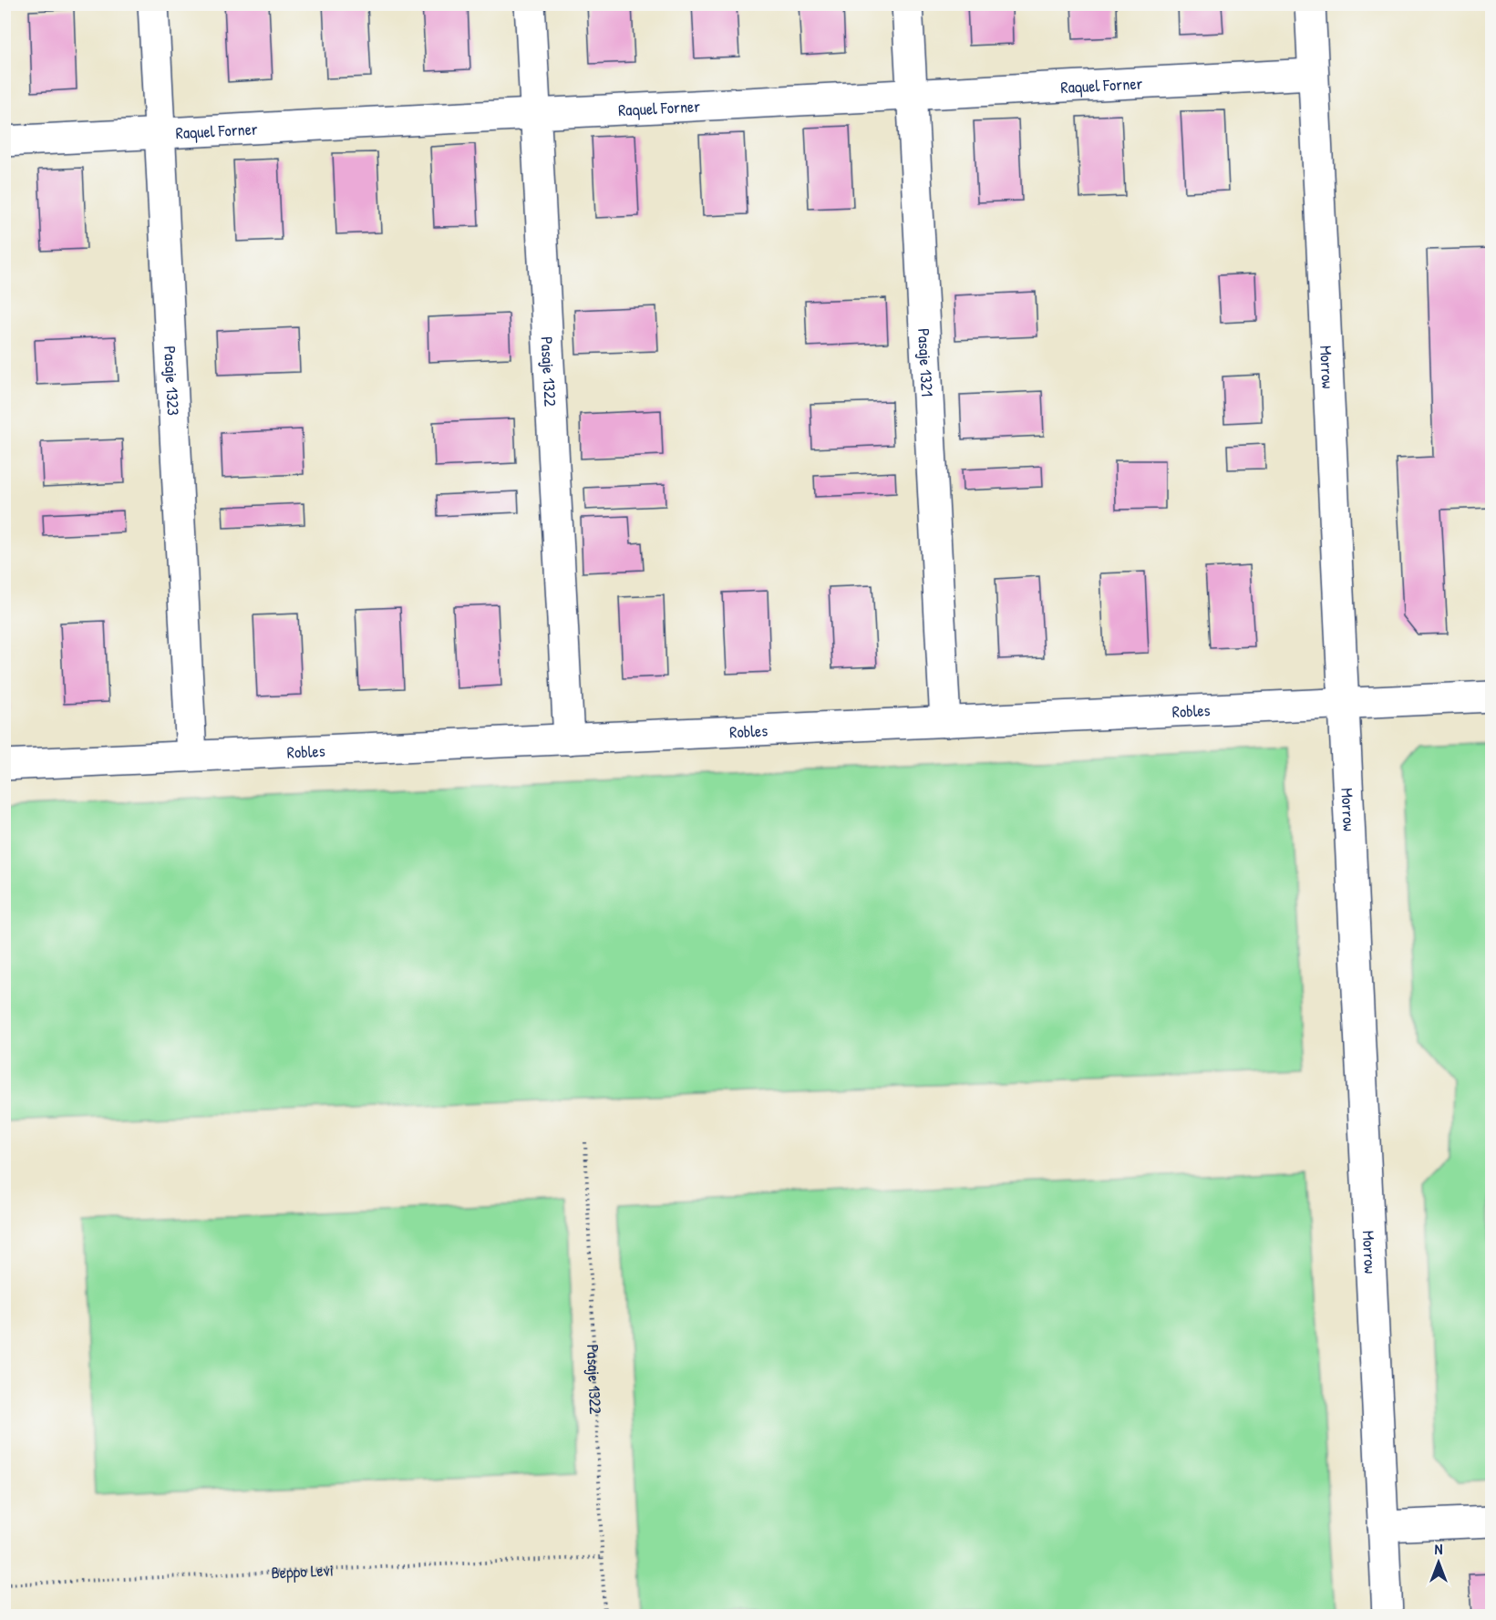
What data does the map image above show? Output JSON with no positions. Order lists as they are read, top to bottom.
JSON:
{
  "streets": {
    "street": [
      "Raquel Forner",
      "Pasaje 1321",
      "Morrow",
      "Pasaje 1322",
      "Pasaje 1323",
      "Robles"
    ],
    "path": ["Beppo Levi"]
  },
  "crossings": [
    ["Raquel Forner", "Pasaje 1321"],
    ["Raquel Forner", "Morrow"],
    ["Raquel Forner", "Pasaje 1322"],
    ["Raquel Forner", "Pasaje 1323"],
    ["Pasaje 1321", "Robles"],
    ["Morrow", "Robles"],
    ["Pasaje 1322", "Robles"],
    ["Pasaje 1322", "Beppo Levi"],
    ["Pasaje 1323", "Robles"]
  ],
  "north": "top"
}
